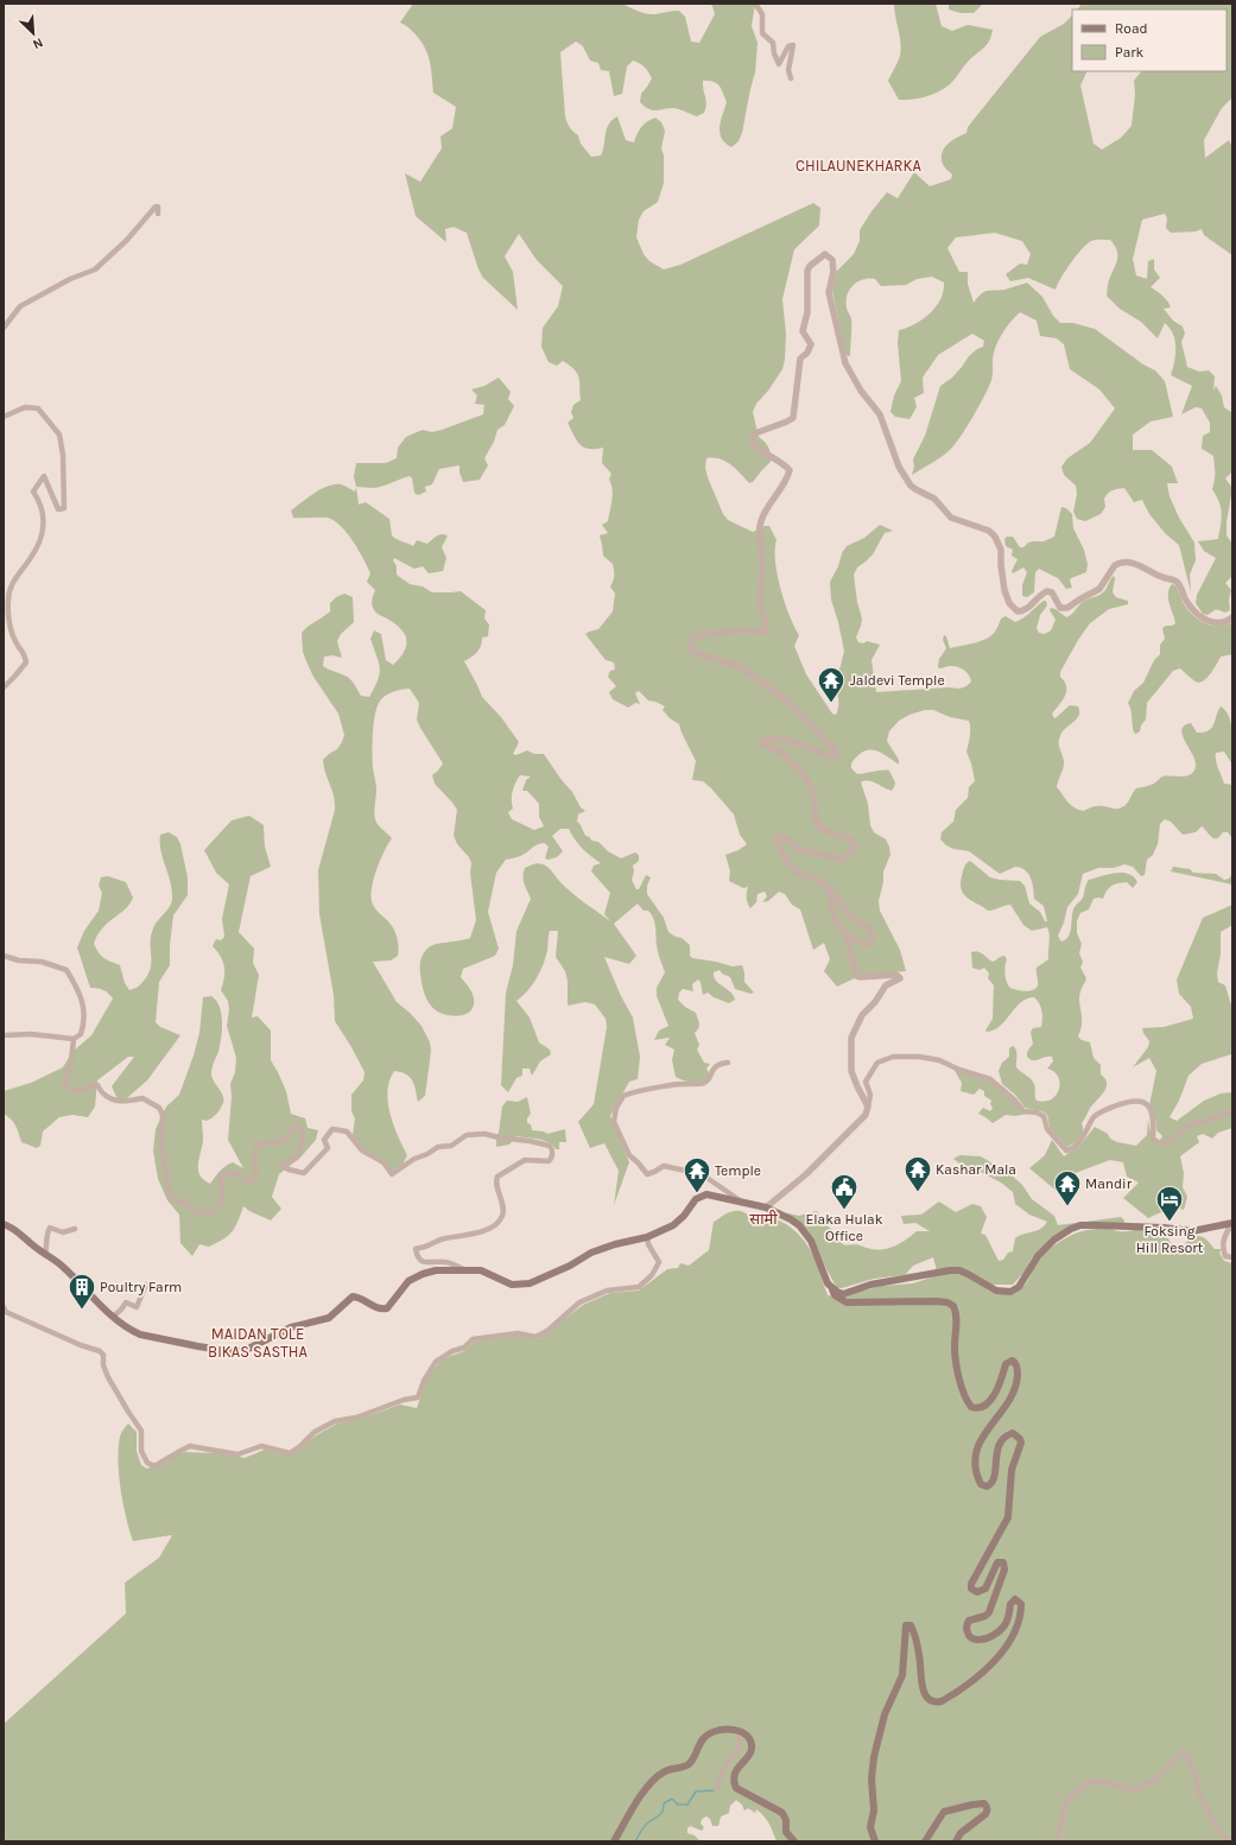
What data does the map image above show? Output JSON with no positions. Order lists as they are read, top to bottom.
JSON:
{
  "districts": ["CHILAUNEKHARKA", "सामी", "MAIDAN TOLE BIKAS SASTHA"],
  "places": {
    "temple": [
      "Jaldevi Temple",
      "Kashar Mala",
      "Temple",
      "Mandir"
    ],
    "public building": ["Elaka Hulak Office"],
    "hotel": ["Foksing Hill Resort"],
    "building": ["Poultry Farm"]
  },
  "legend": ["Road", "Park"],
  "north": "bottom right"
}
